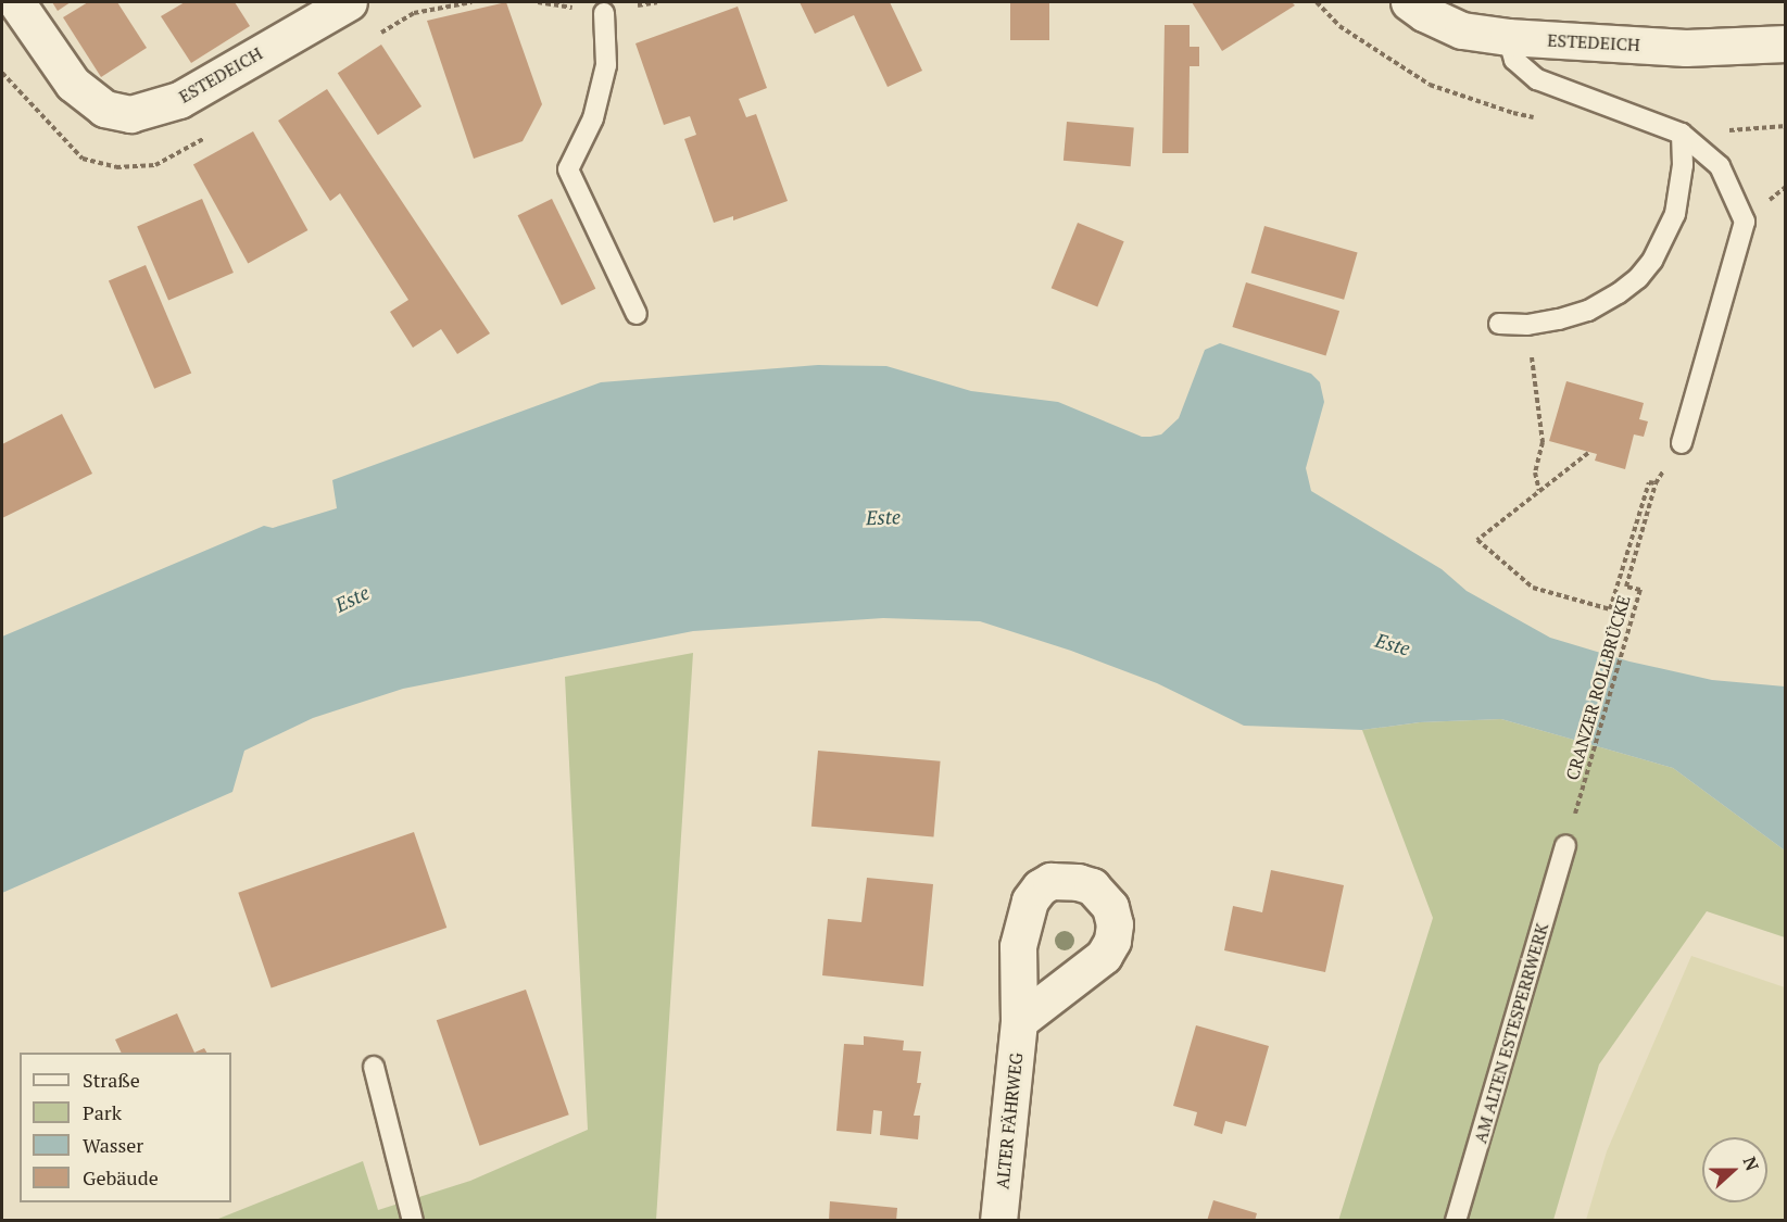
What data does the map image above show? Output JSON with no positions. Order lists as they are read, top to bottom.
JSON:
{
  "streets": {
    "street": ["ESTEDEICH", "ALTER FÄHRWEG"],
    "lane": ["AM ALTEN ESTESPERRWERK"],
    "path": ["CRANZER ROLLBRÜCKE"]
  },
  "water": ["Este"],
  "legend": [
    "Straße",
    "Park",
    "Wasser",
    "Gebäude"
  ],
  "north": "right"
}
